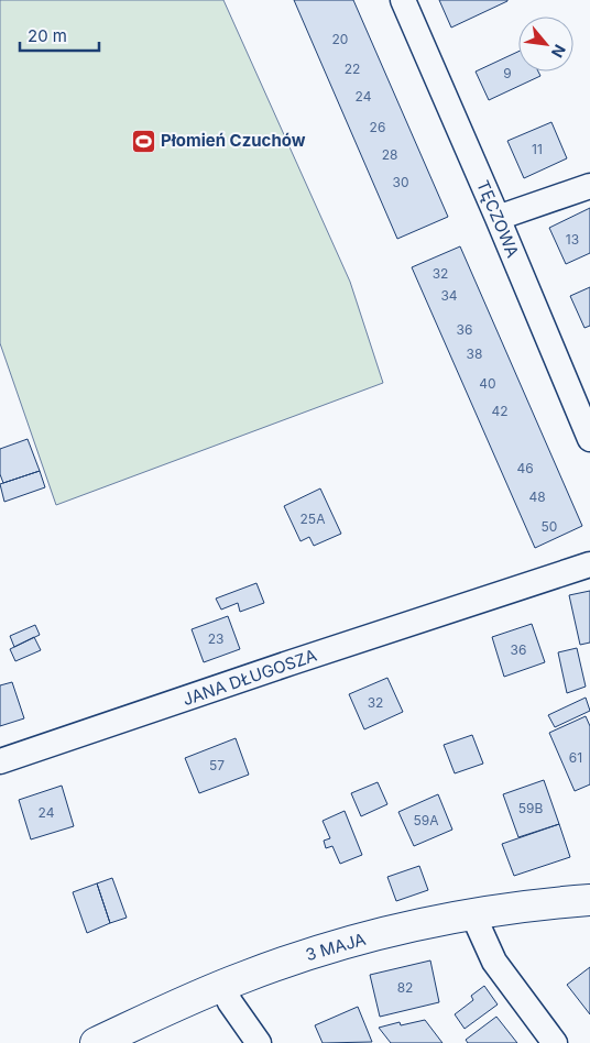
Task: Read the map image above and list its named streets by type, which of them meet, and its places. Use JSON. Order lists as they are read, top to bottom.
{
  "streets": {
    "main road": ["3 MAJA"],
    "street": ["TĘCZOWA", "JANA DŁUGOSZA"]
  },
  "places": {
    "sports": ["Płomień Czuchów"]
  },
  "house_numbers": [
    "20",
    "22",
    "9",
    "24",
    "26",
    "11",
    "28",
    "30",
    "13",
    "32",
    "34",
    "36",
    "38",
    "40",
    "42",
    "46",
    "48",
    "25A",
    "50",
    "23",
    "36",
    "32",
    "61",
    "57",
    "59B",
    "24",
    "59A",
    "82"
  ],
  "scale_bar": "20 m",
  "north": "bottom right"
}
